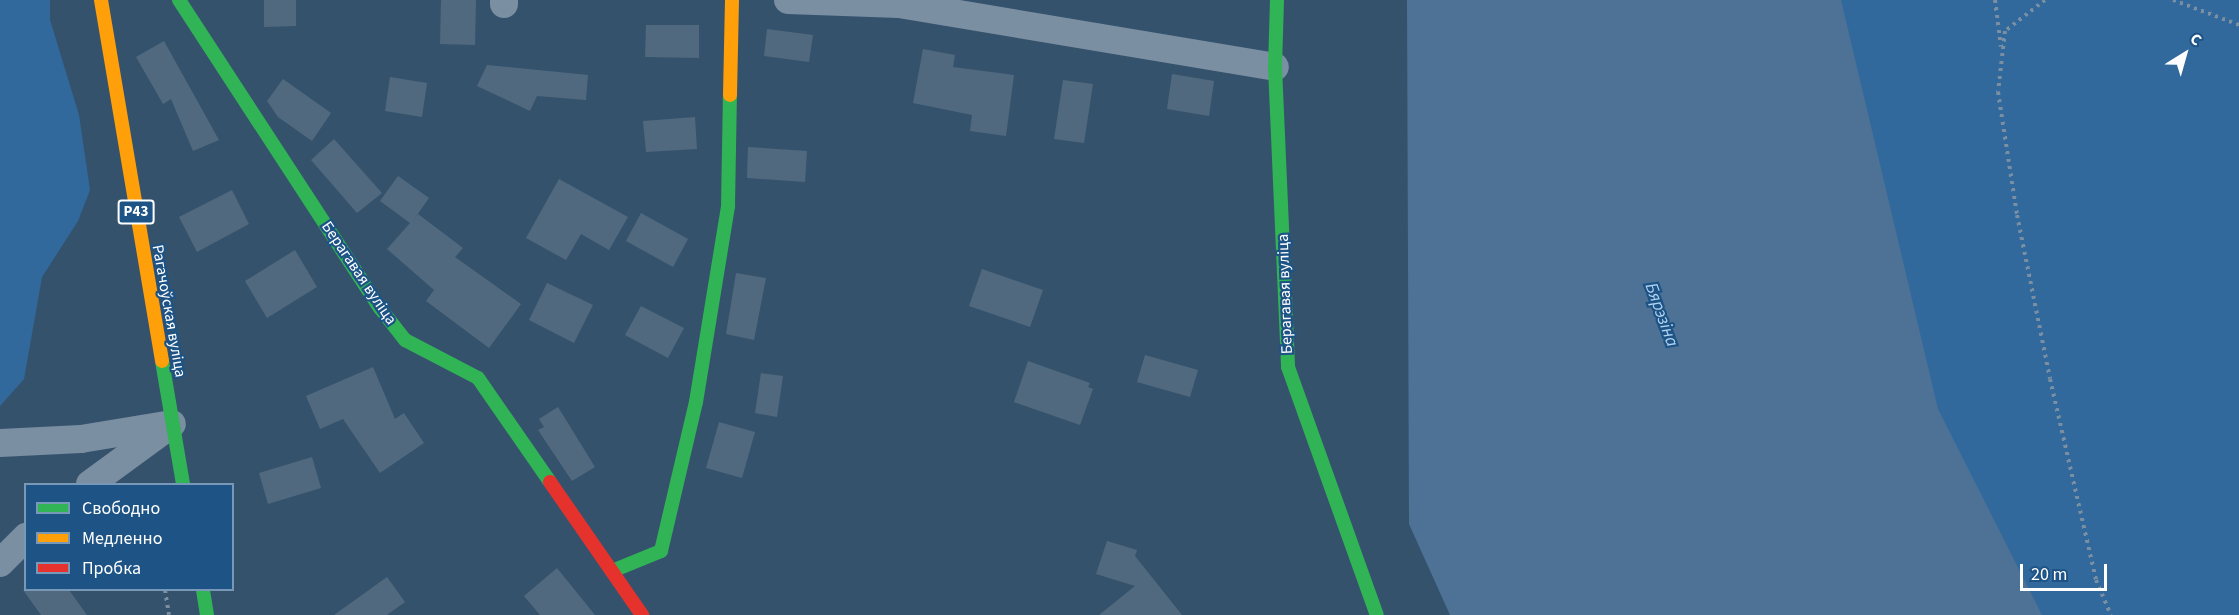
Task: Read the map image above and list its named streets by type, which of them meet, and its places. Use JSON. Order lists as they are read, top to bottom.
{
  "streets": {
    "street": ["Р43", "Берагавая вуліца", "Рагачоўская вуліца"]
  },
  "water": ["Бярэзіна"],
  "legend": ["Свободно", "Медленно", "Пробка"],
  "scale_bar": "20 m",
  "north": "top right"
}
